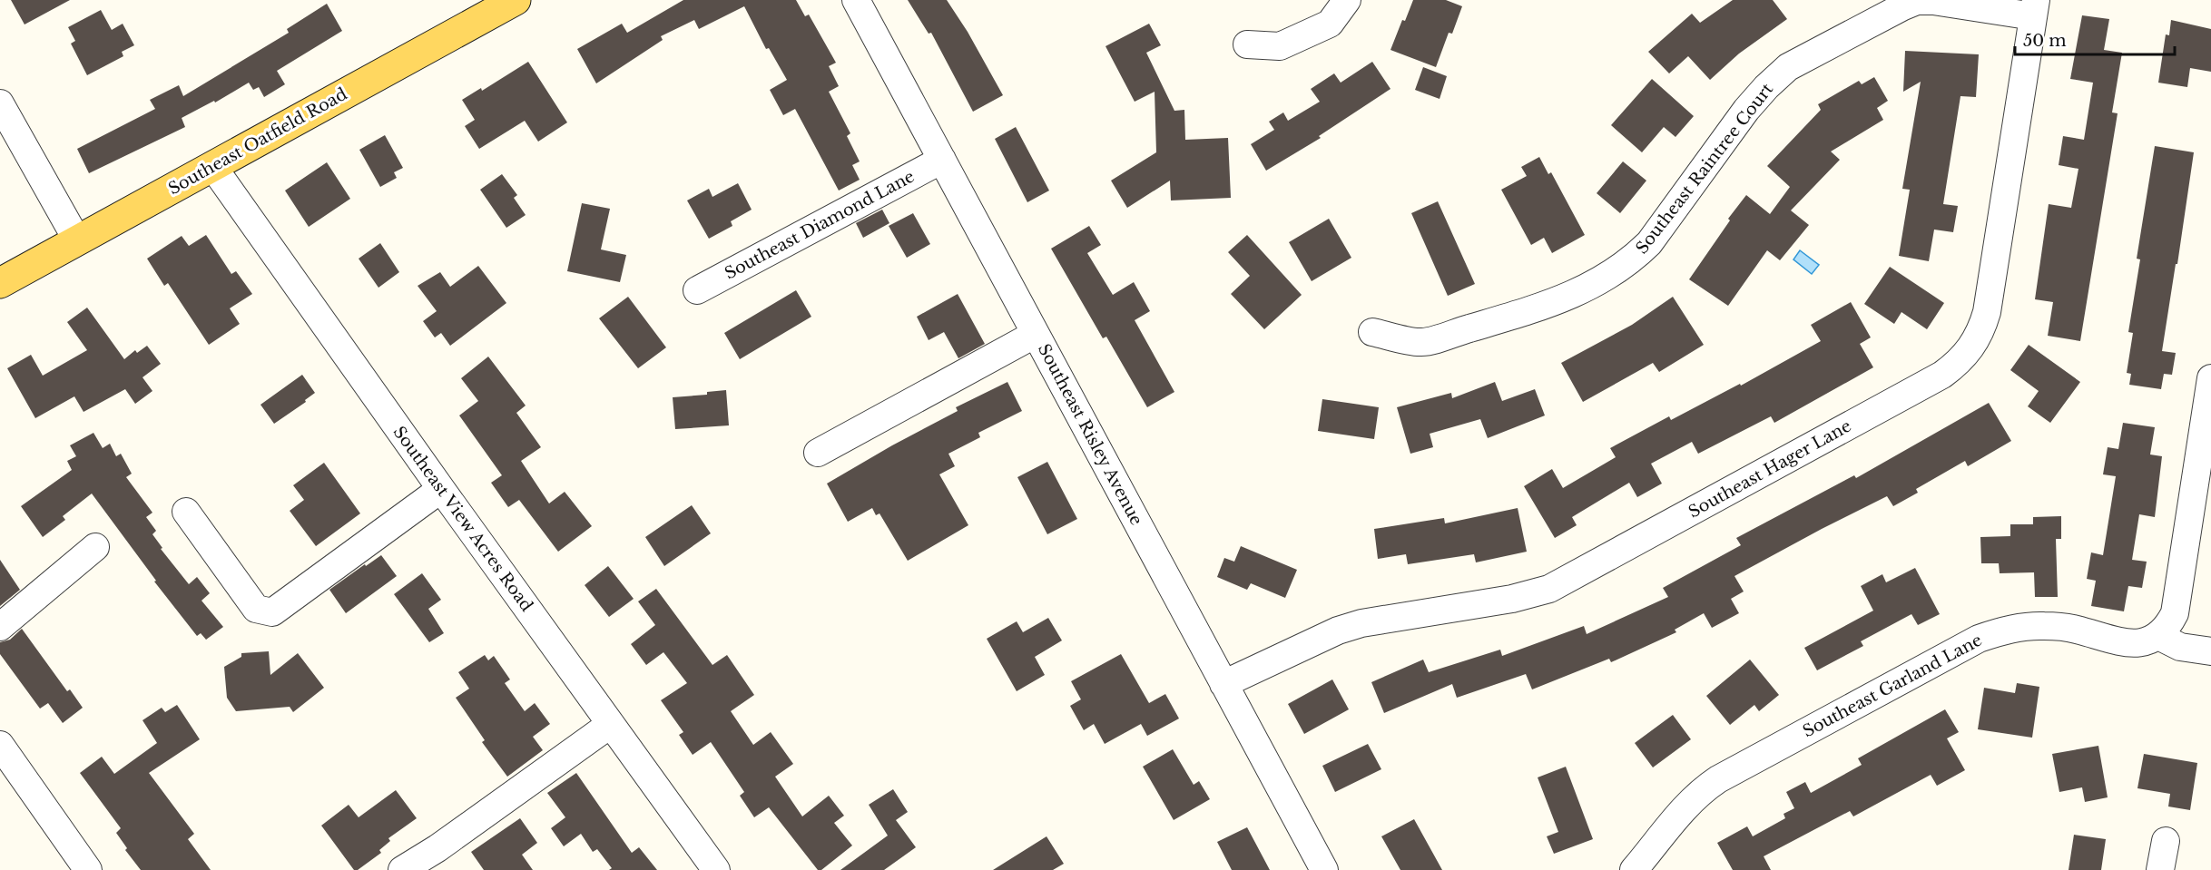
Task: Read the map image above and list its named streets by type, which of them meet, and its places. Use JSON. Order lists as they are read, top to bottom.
{
  "streets": {
    "main road": ["Southeast Oatfield Road"],
    "street": [
      "Southeast Raintree Court",
      "Southeast Diamond Lane",
      "Southeast Risley Avenue",
      "Southeast Hager Lane",
      "Southeast View Acres Road",
      "Southeast Garland Lane"
    ]
  },
  "crossings": [
    ["Southeast Oatfield Road", "Southeast View Acres Road"],
    ["Southeast Raintree Court", "Southeast Hager Lane"],
    ["Southeast Diamond Lane", "Southeast Risley Avenue"],
    ["Southeast Risley Avenue", "Southeast Hager Lane"]
  ],
  "scale_bar": "50 m"
}
